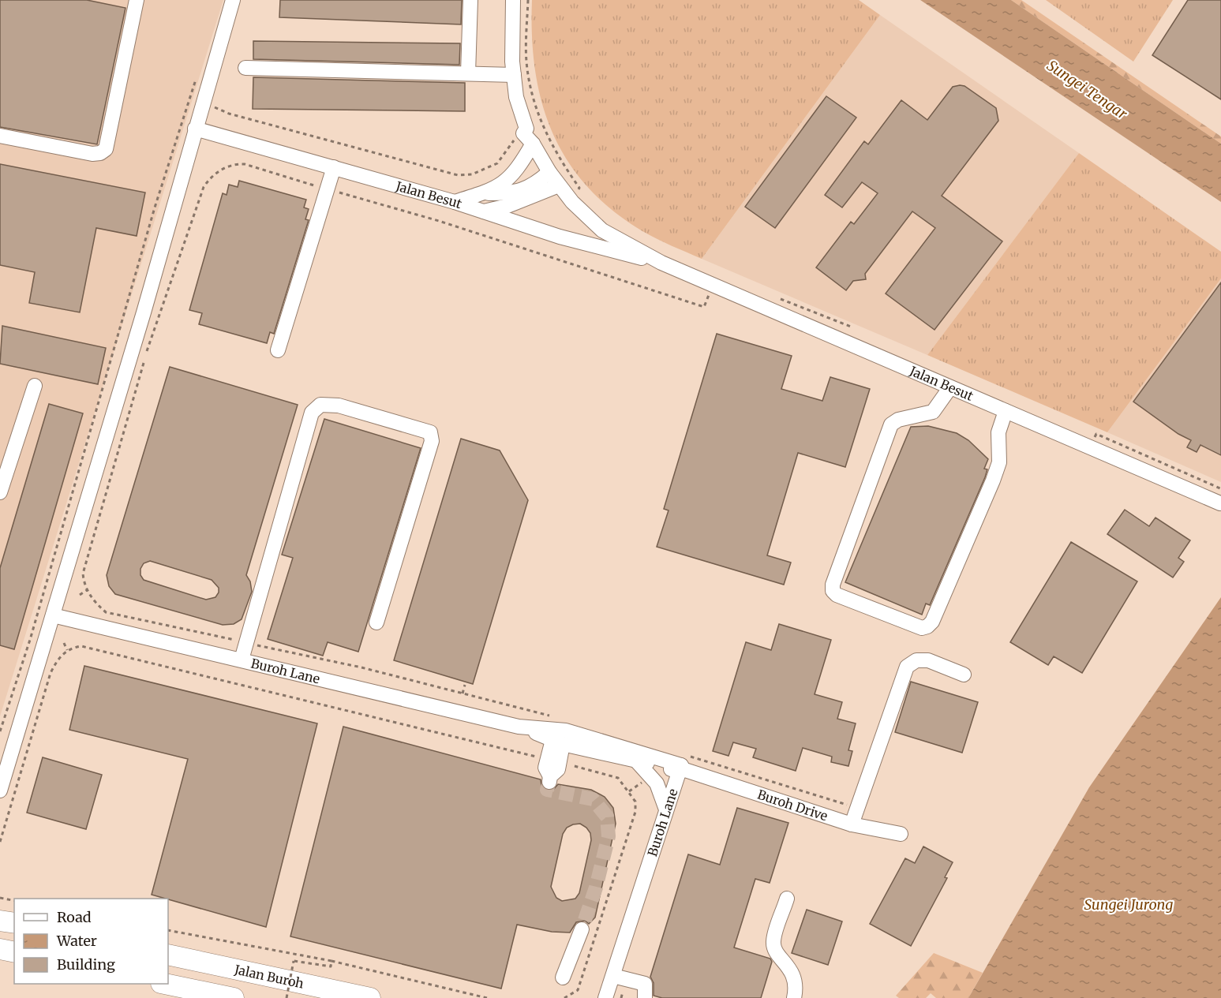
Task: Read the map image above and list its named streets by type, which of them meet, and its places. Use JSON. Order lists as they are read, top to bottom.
{
  "streets": {
    "highway": ["Jalan Buroh"],
    "street": ["Jalan Besut", "Buroh Lane", "Buroh Drive"]
  },
  "crossings": [
    ["Buroh Lane", "Buroh Drive"]
  ],
  "water": ["Sungei Tengar", "Sungei Jurong"],
  "legend": ["Road", "Water", "Building"]
}
